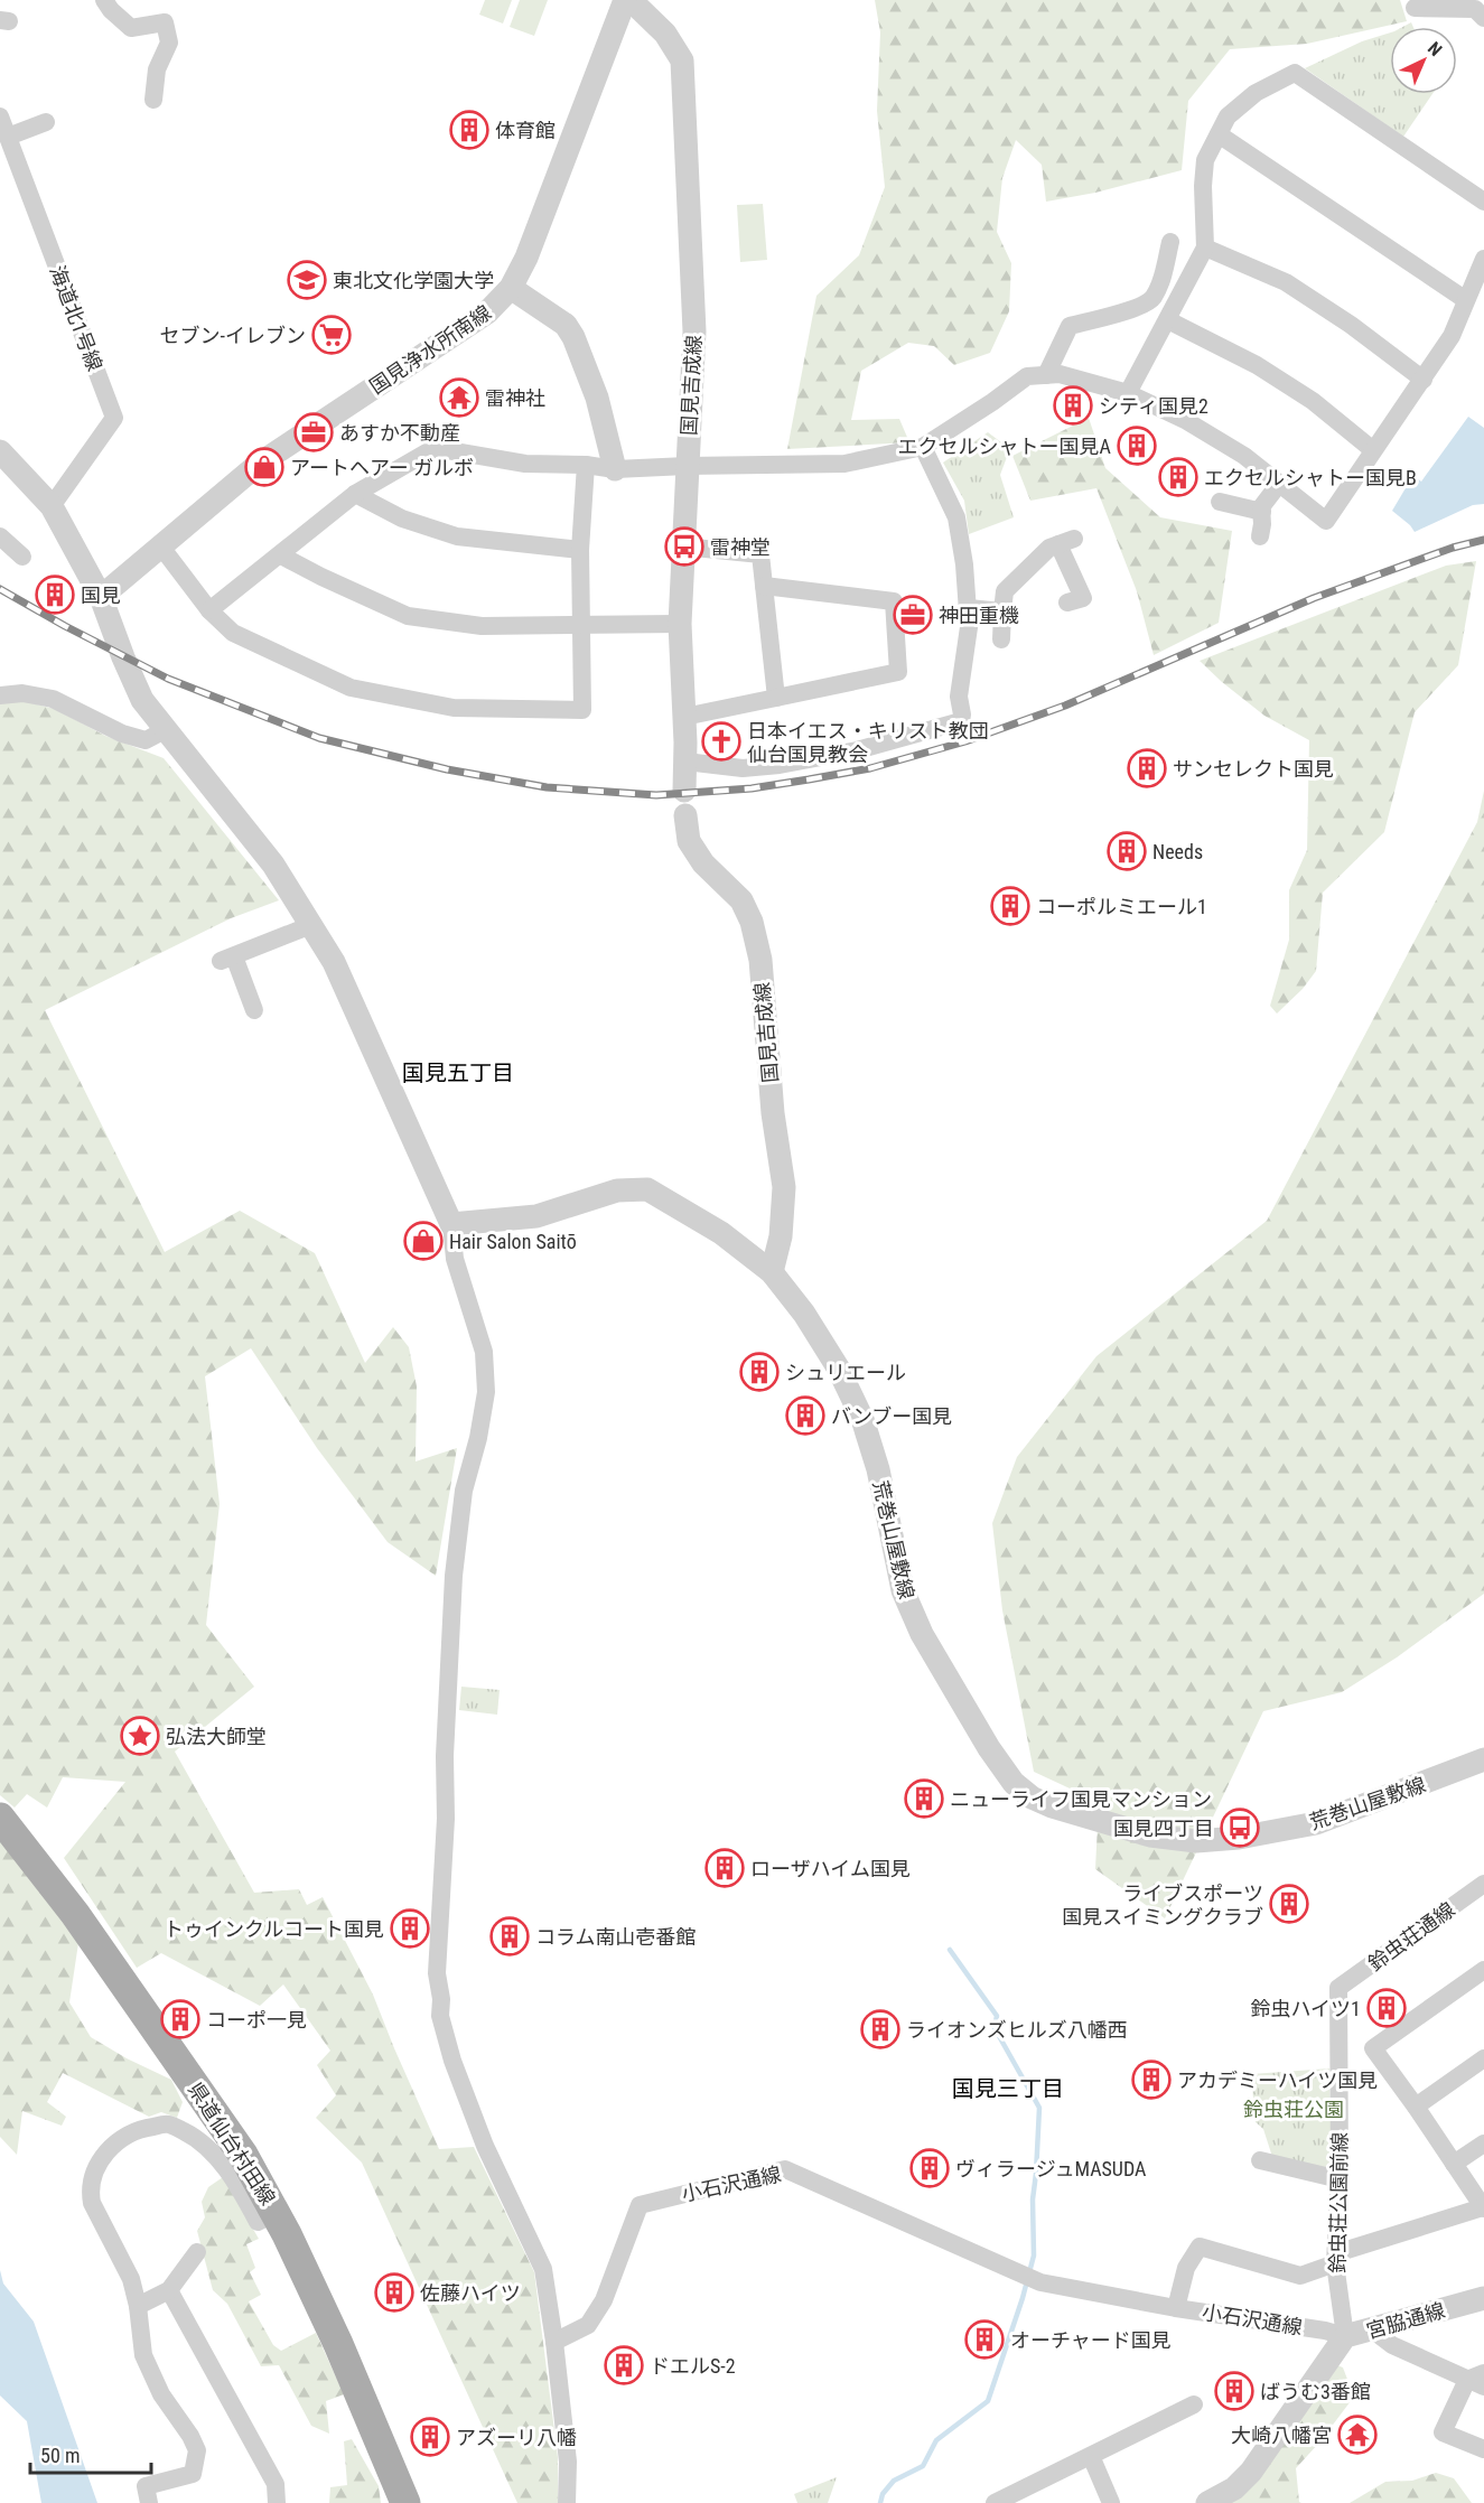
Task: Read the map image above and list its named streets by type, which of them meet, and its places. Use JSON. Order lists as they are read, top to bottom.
{
  "streets": {
    "main road": ["県道仙台村田線"],
    "street": [
      "海道北1号線",
      "国見浄水所南線",
      "国見吉成線",
      "荒巻山屋敷線",
      "鈴虫荘通線",
      "小石沢通線",
      "鈴虫荘公園前線",
      "宮脇通線"
    ]
  },
  "crossings": [
    ["国見吉成線", "荒巻山屋敷線"],
    ["鈴虫荘通線", "鈴虫荘公園前線"],
    ["小石沢通線", "鈴虫荘公園前線"],
    ["小石沢通線", "宮脇通線"],
    ["鈴虫荘公園前線", "宮脇通線"]
  ],
  "districts": ["国見五丁目", "国見三丁目"],
  "parks": ["鈴虫荘公園"],
  "places": {
    "building": [
      "体育館",
      "シティ国見2",
      "エクセルシャトー国見A",
      "エクセルシャトー国見B",
      "国見",
      "サンセレクト国見",
      "Needs",
      "コーポルミエール1",
      "シュリエール",
      "バンブー国見",
      "ニューライフ国見マンション",
      "ローザハイム国見",
      "ライブスポーツ 国見スイミングクラブ",
      "トゥインクルコート国見",
      "コラム南山壱番館",
      "鈴虫ハイツ1",
      "コーポ一見",
      "ライオンズヒルズ八幡西",
      "アカデミーハイツ国見",
      "ヴィラージュMASUDA",
      "佐藤ハイツ",
      "オーチャード国見",
      "ドエルS-2",
      "ばうむ3番館",
      "アズーリ八幡"
    ],
    "school or university": ["東北文化学園大学"],
    "supermarket": ["セブン-イレブン"],
    "temple": ["雷神社", "大崎八幡宮"],
    "office": ["あすか不動産", "神田重機"],
    "shop": ["アートヘアー ガルボ", "Hair Salon Saitō"],
    "bus stop": ["雷神堂", "国見四丁目"],
    "church": ["日本イエス・キリスト教団 仙台国見教会"],
    "place": ["弘法大師堂"]
  },
  "scale_bar": "50 m",
  "north": "top right"
}
